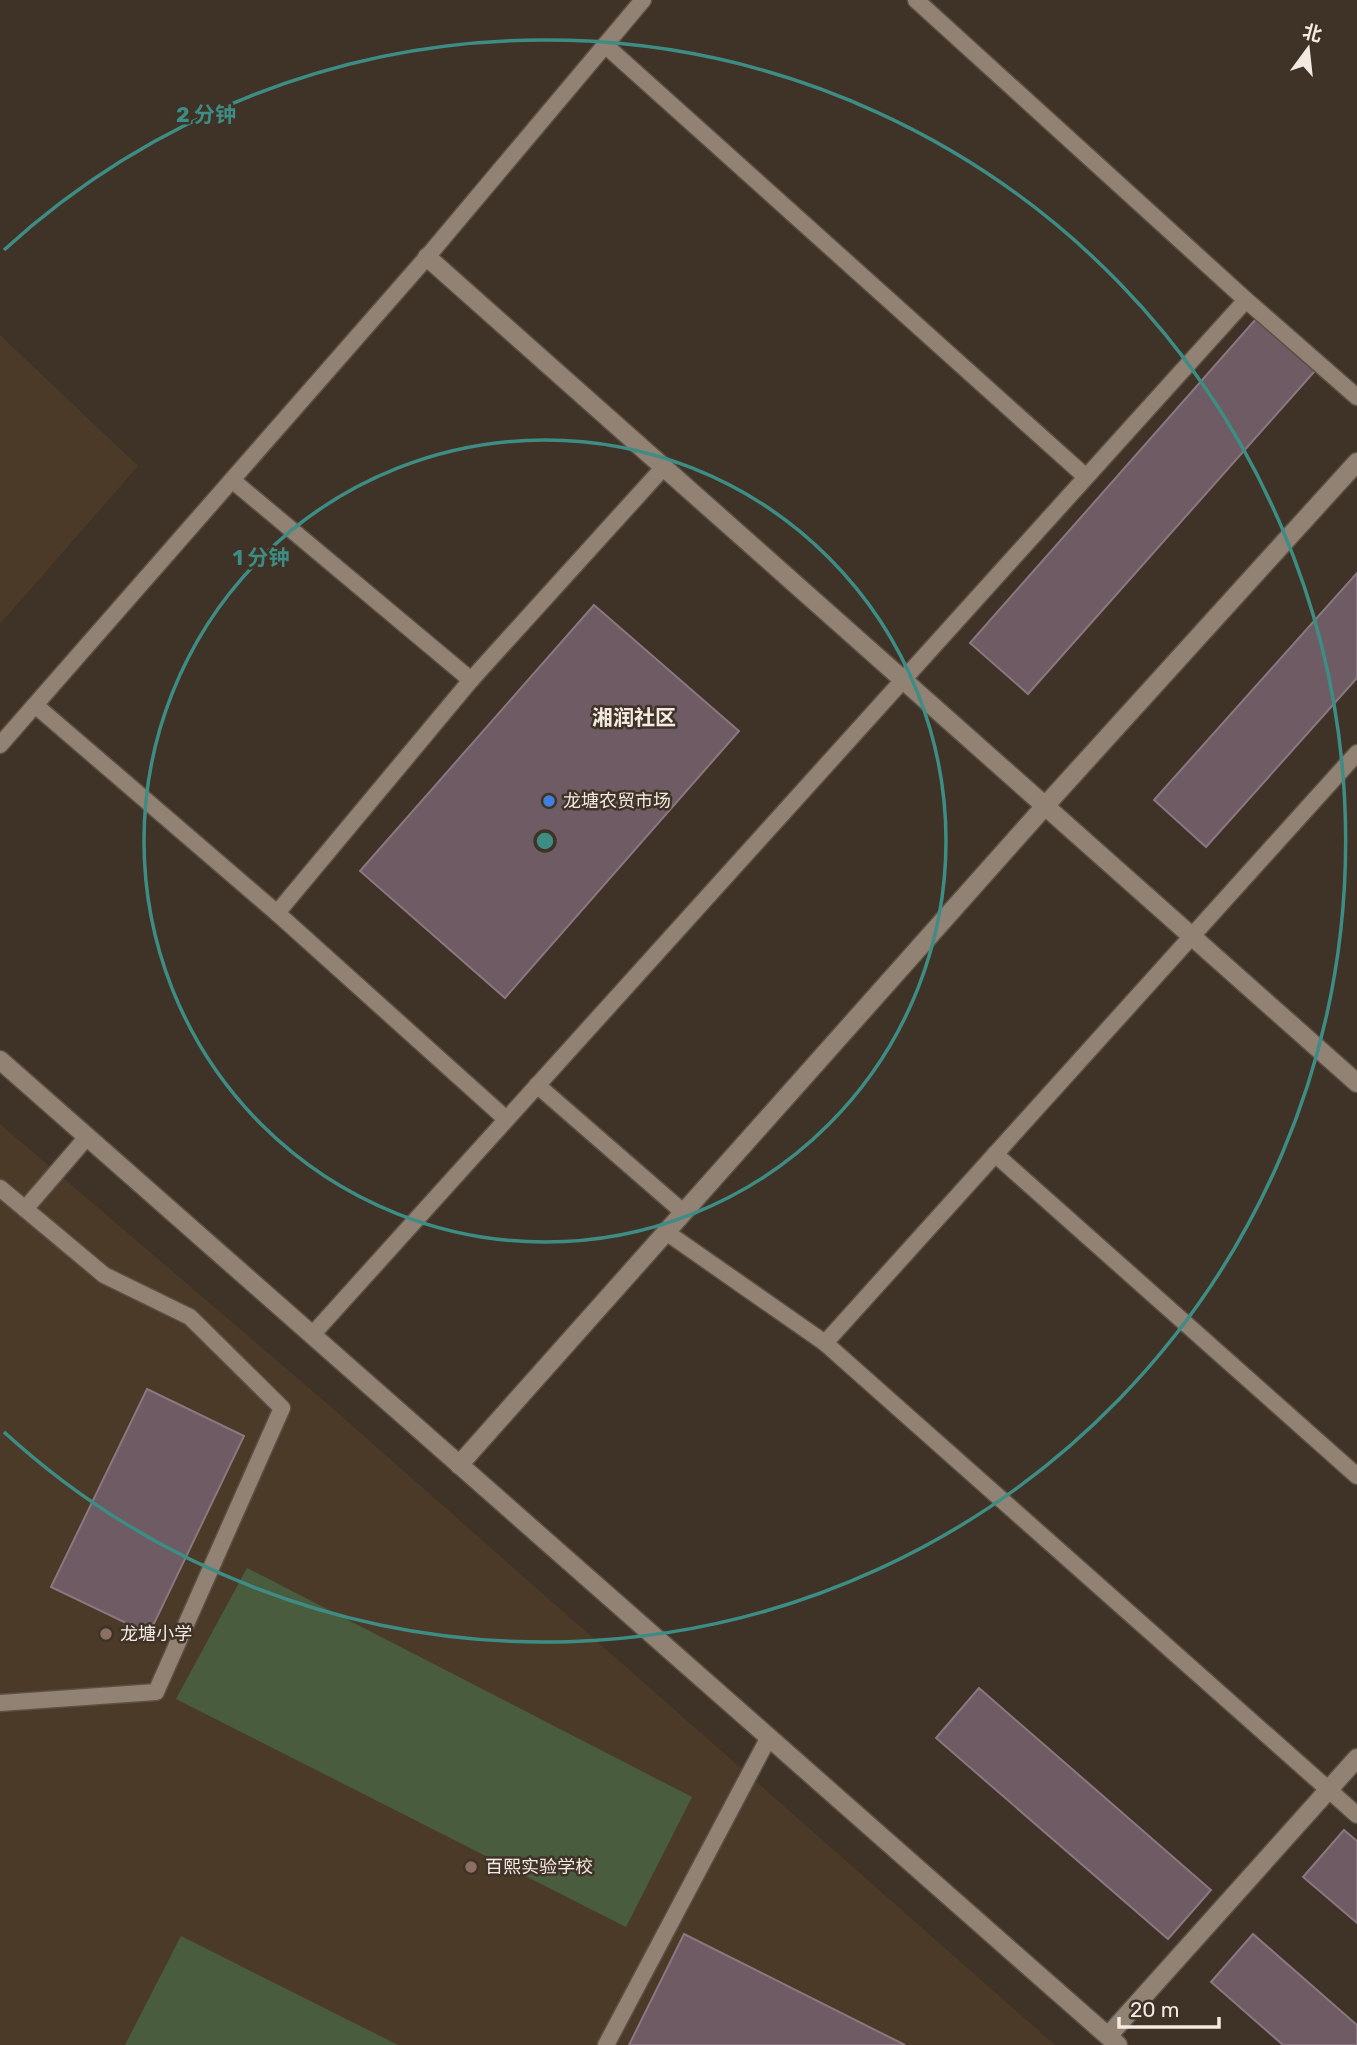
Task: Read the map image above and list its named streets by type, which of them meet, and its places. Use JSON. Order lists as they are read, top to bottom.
{
  "districts": ["湘润社区"],
  "places": ["龙塘农贸市场", "龙塘小学", "百熙实验学校"],
  "scale_bar": "20 m",
  "north": "top",
  "rings": ["2 分钟", "1 分钟"]
}
